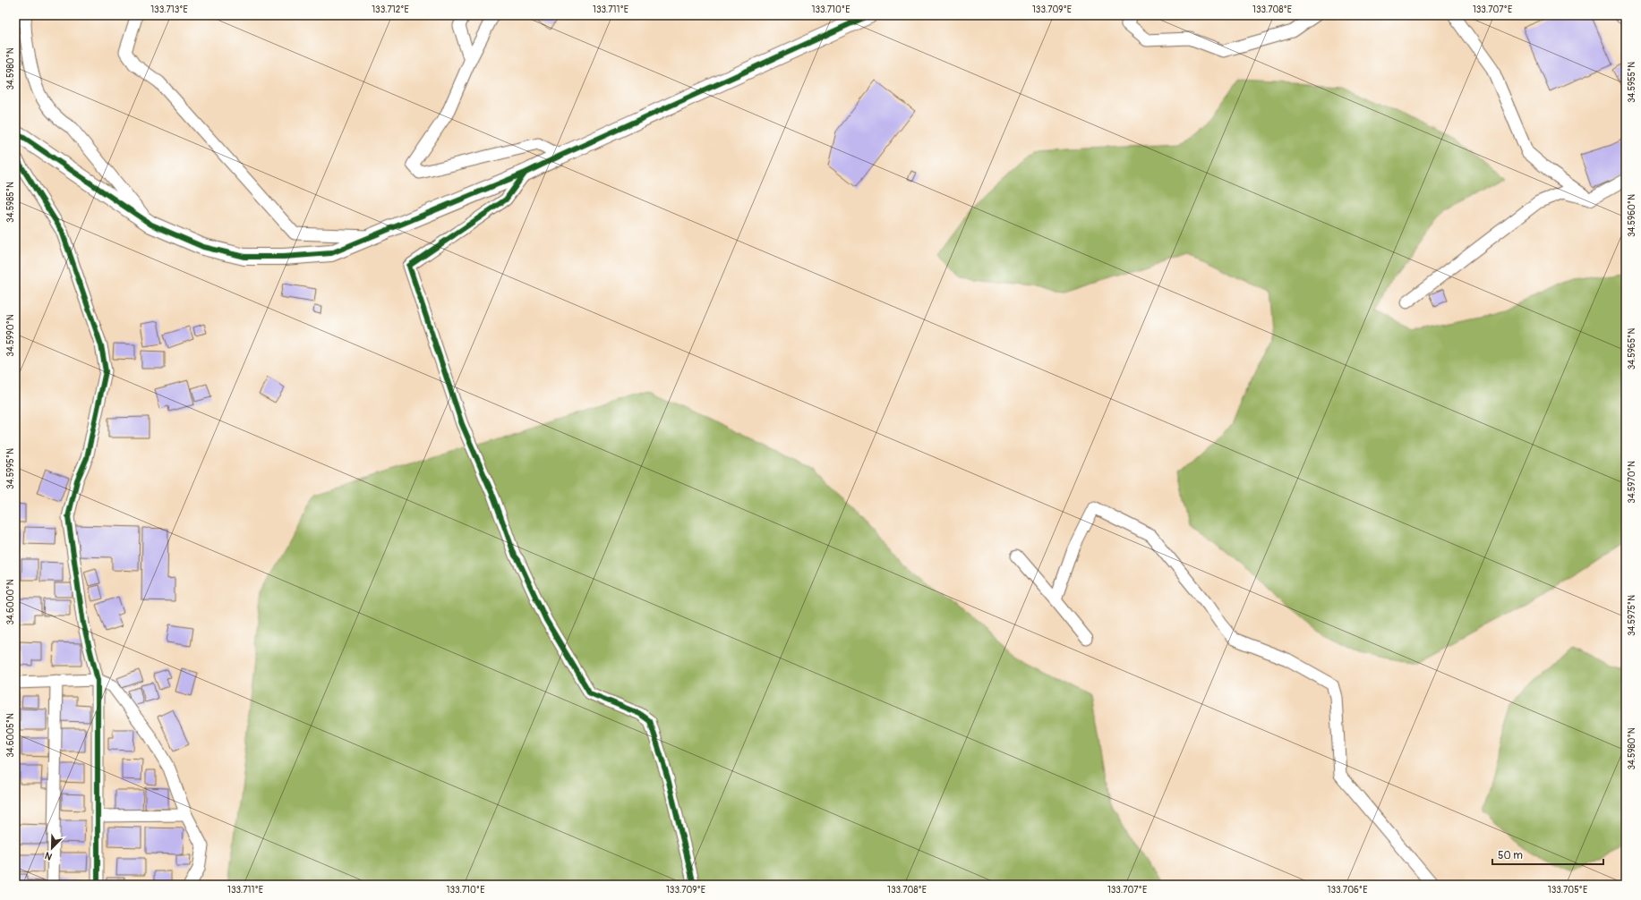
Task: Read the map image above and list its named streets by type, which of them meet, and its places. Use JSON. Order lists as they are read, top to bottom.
{
  "scale_bar": "50 m",
  "north": "bottom left",
  "coordinates": [
    "133.713°E",
    "133.712°E",
    "133.711°E",
    "133.710°E",
    "133.709°E",
    "133.708°E",
    "133.707°E",
    "34.5980°N",
    "34.5955°N",
    "34.5985°N",
    "34.5960°N",
    "34.5990°N",
    "34.5965°N",
    "34.5995°N",
    "34.5970°N",
    "34.6000°N",
    "34.5975°N",
    "34.6005°N",
    "133.706°E",
    "133.705°E"
  ]
}
